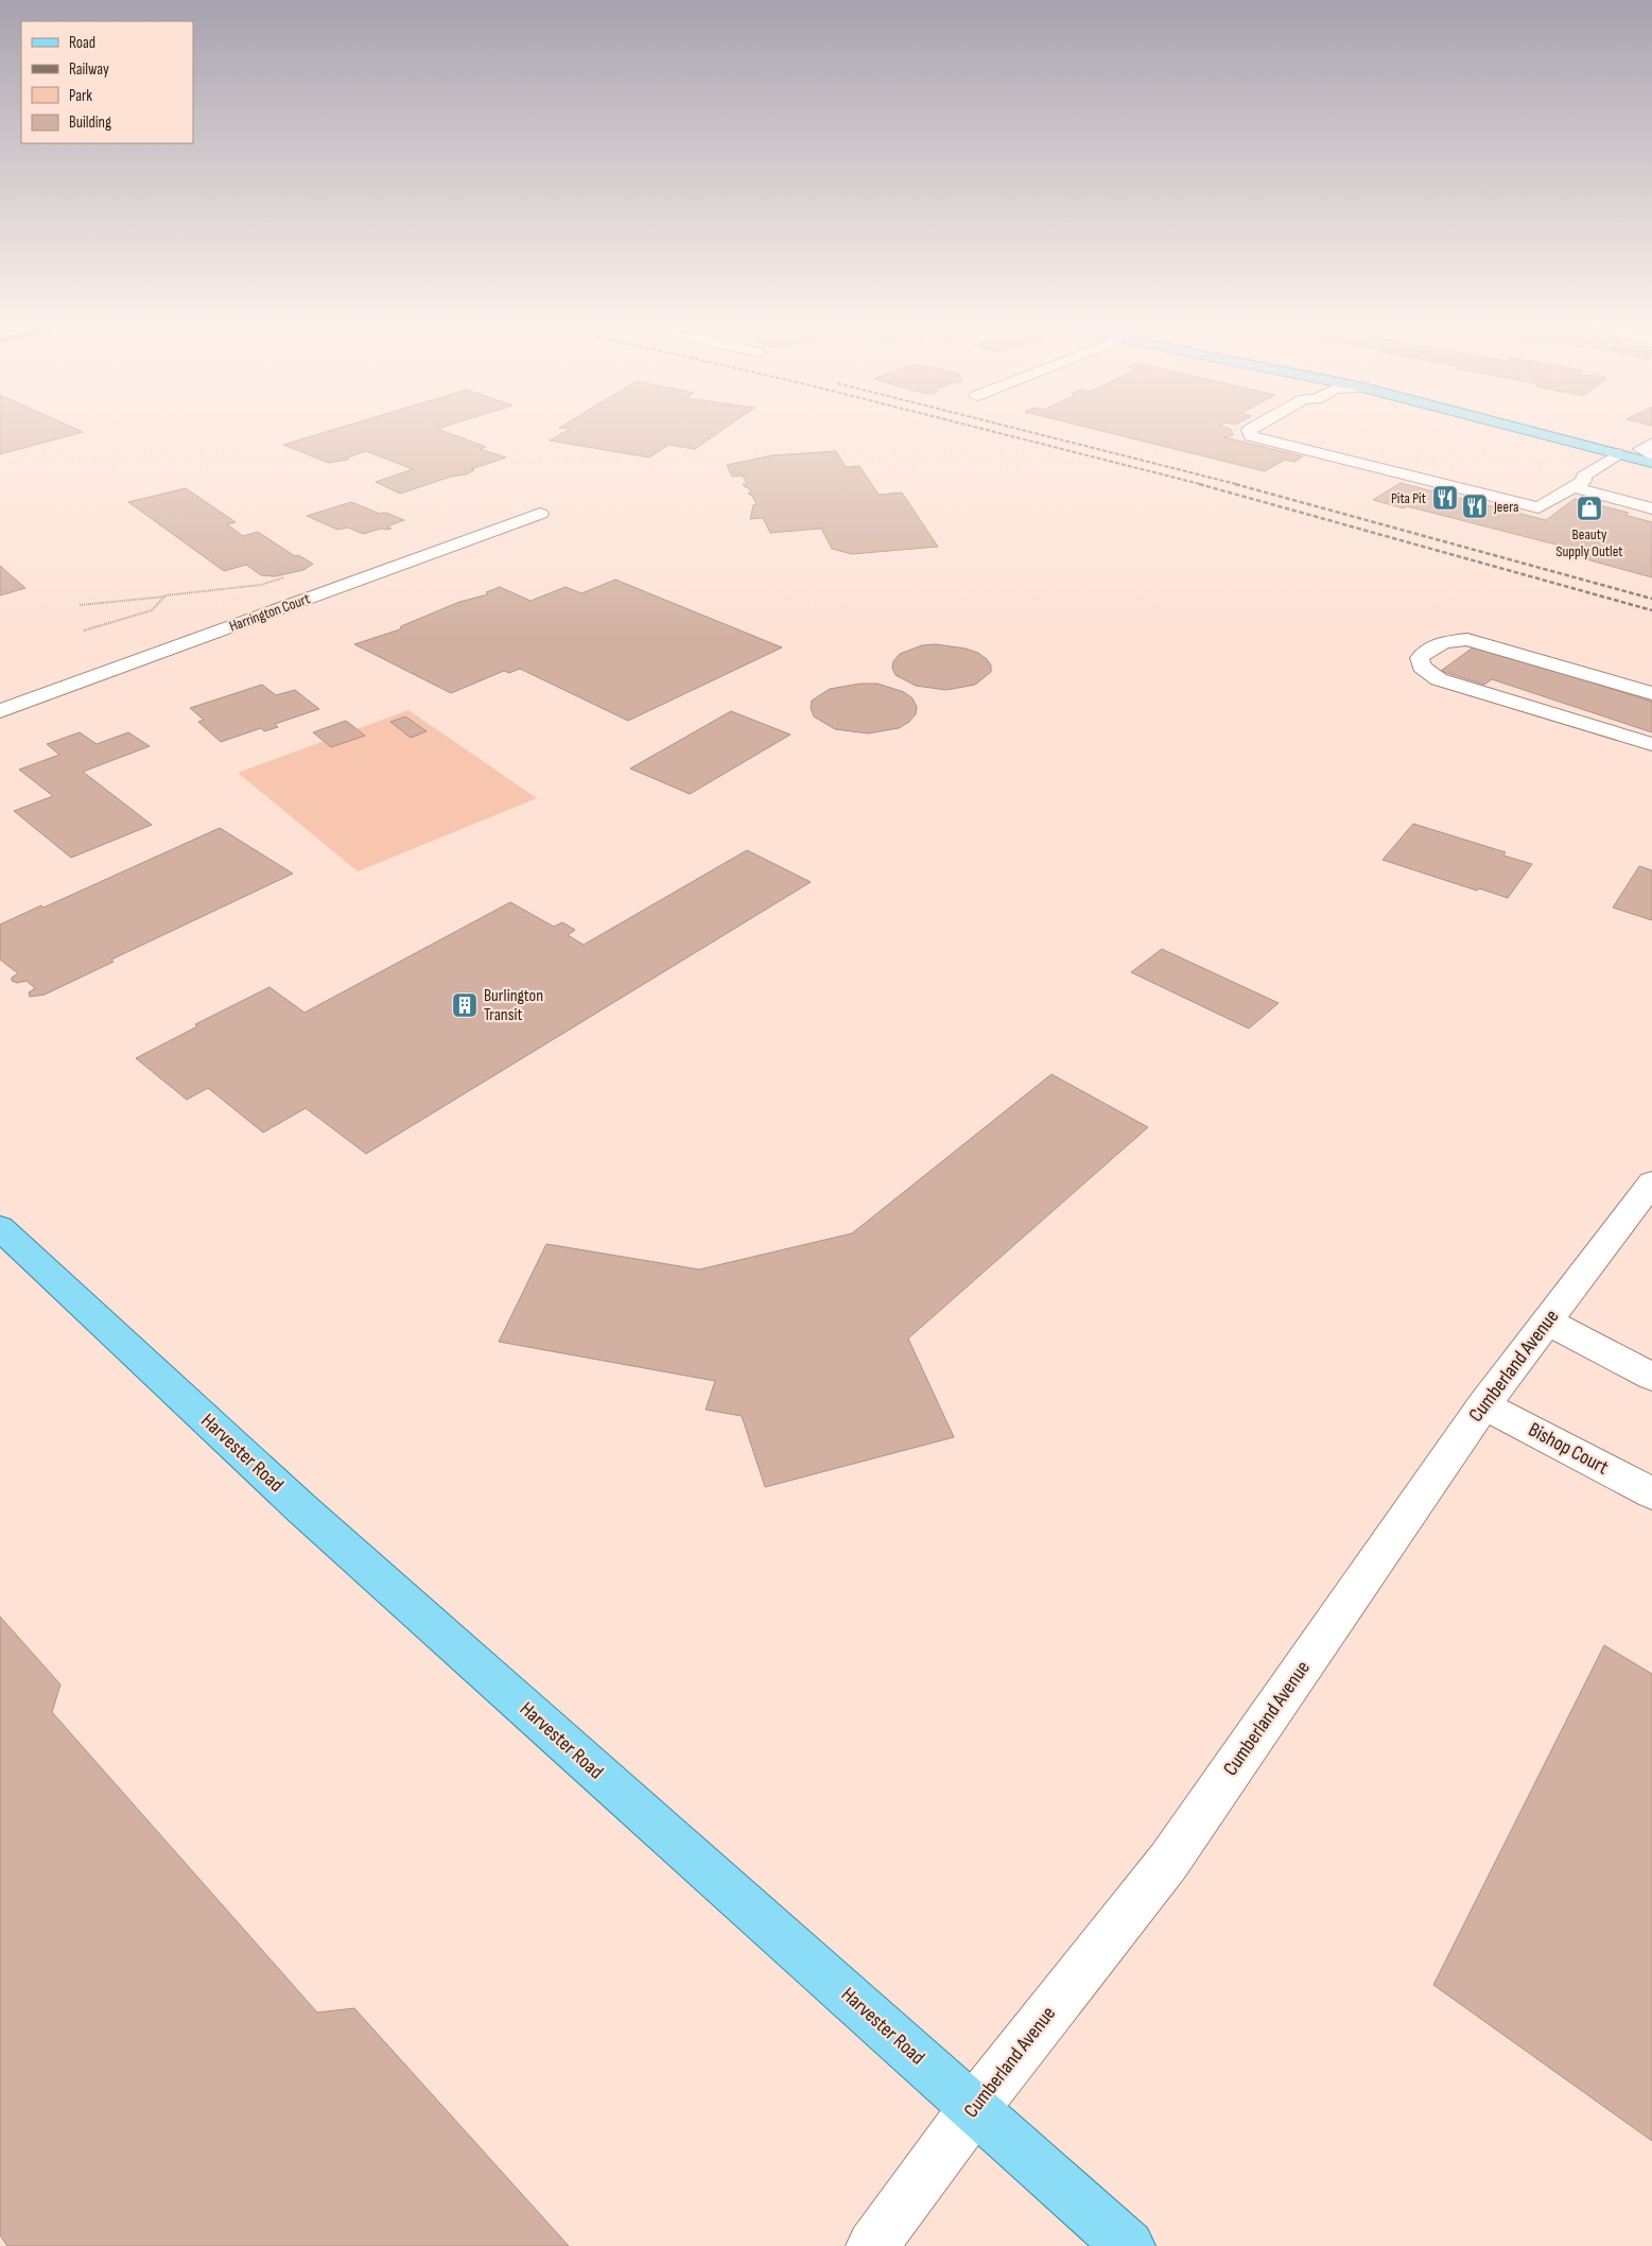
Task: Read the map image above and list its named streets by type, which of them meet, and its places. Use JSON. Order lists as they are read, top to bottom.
{
  "streets": {
    "main road": ["Harvester Road"],
    "street": ["Harrington Court", "Cumberland Avenue", "Bishop Court"]
  },
  "crossings": [
    ["Cumberland Avenue", "Bishop Court"],
    ["Cumberland Avenue", "Harvester Road"]
  ],
  "places": {
    "restaurant": ["Pita Pit", "Jeera"],
    "shop": ["Beauty Supply Outlet"],
    "building": ["Burlington Transit"]
  },
  "legend": [
    "Road",
    "Railway",
    "Park",
    "Building"
  ]
}
